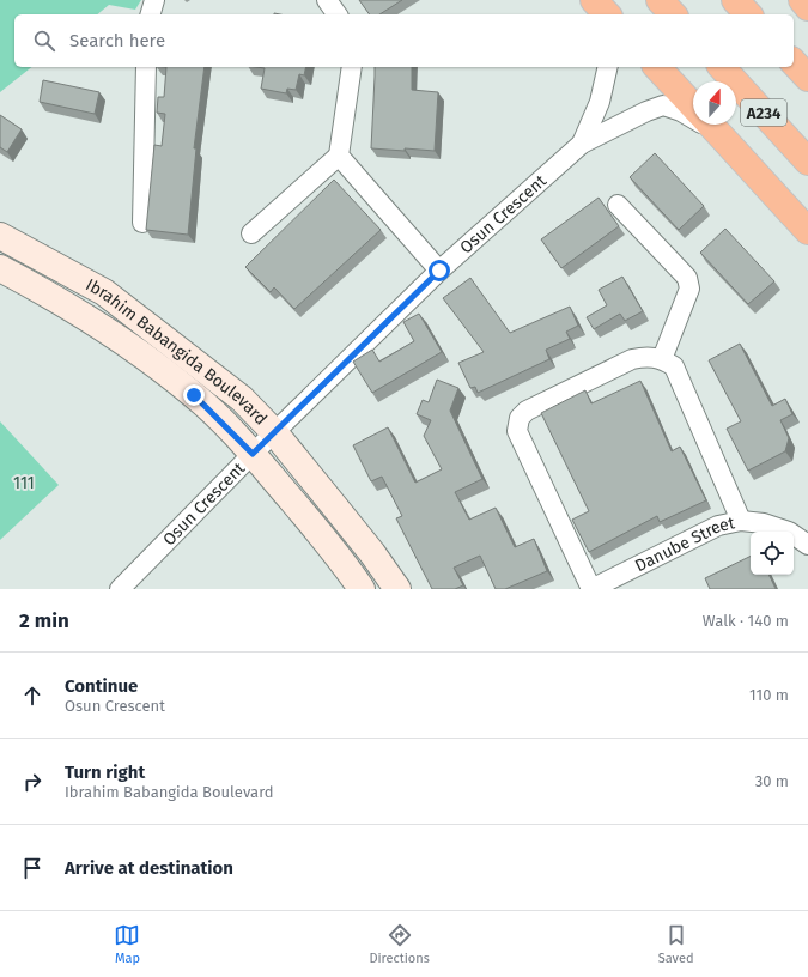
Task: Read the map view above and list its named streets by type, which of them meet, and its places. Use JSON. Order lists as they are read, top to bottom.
{
  "streets": {
    "highway": ["A234"],
    "street": ["Osun Crescent", "Ibrahim Babangida Boulevard", "Danube Street"]
  },
  "crossings": [
    ["Osun Crescent", "Ibrahim Babangida Boulevard"]
  ],
  "parks": ["111"],
  "north": "top",
  "page": {
    "search": "Search here",
    "heading": ["2 min", "Walk · 140 m"],
    "list": [
      ["Continue", "Osun Crescent", "110 m"],
      ["Turn right", "Ibrahim Babangida Boulevard", "30 m"],
      "Arrive at destination"
    ],
    "nav": ["Map", "Directions", "Saved"]
  }
}
